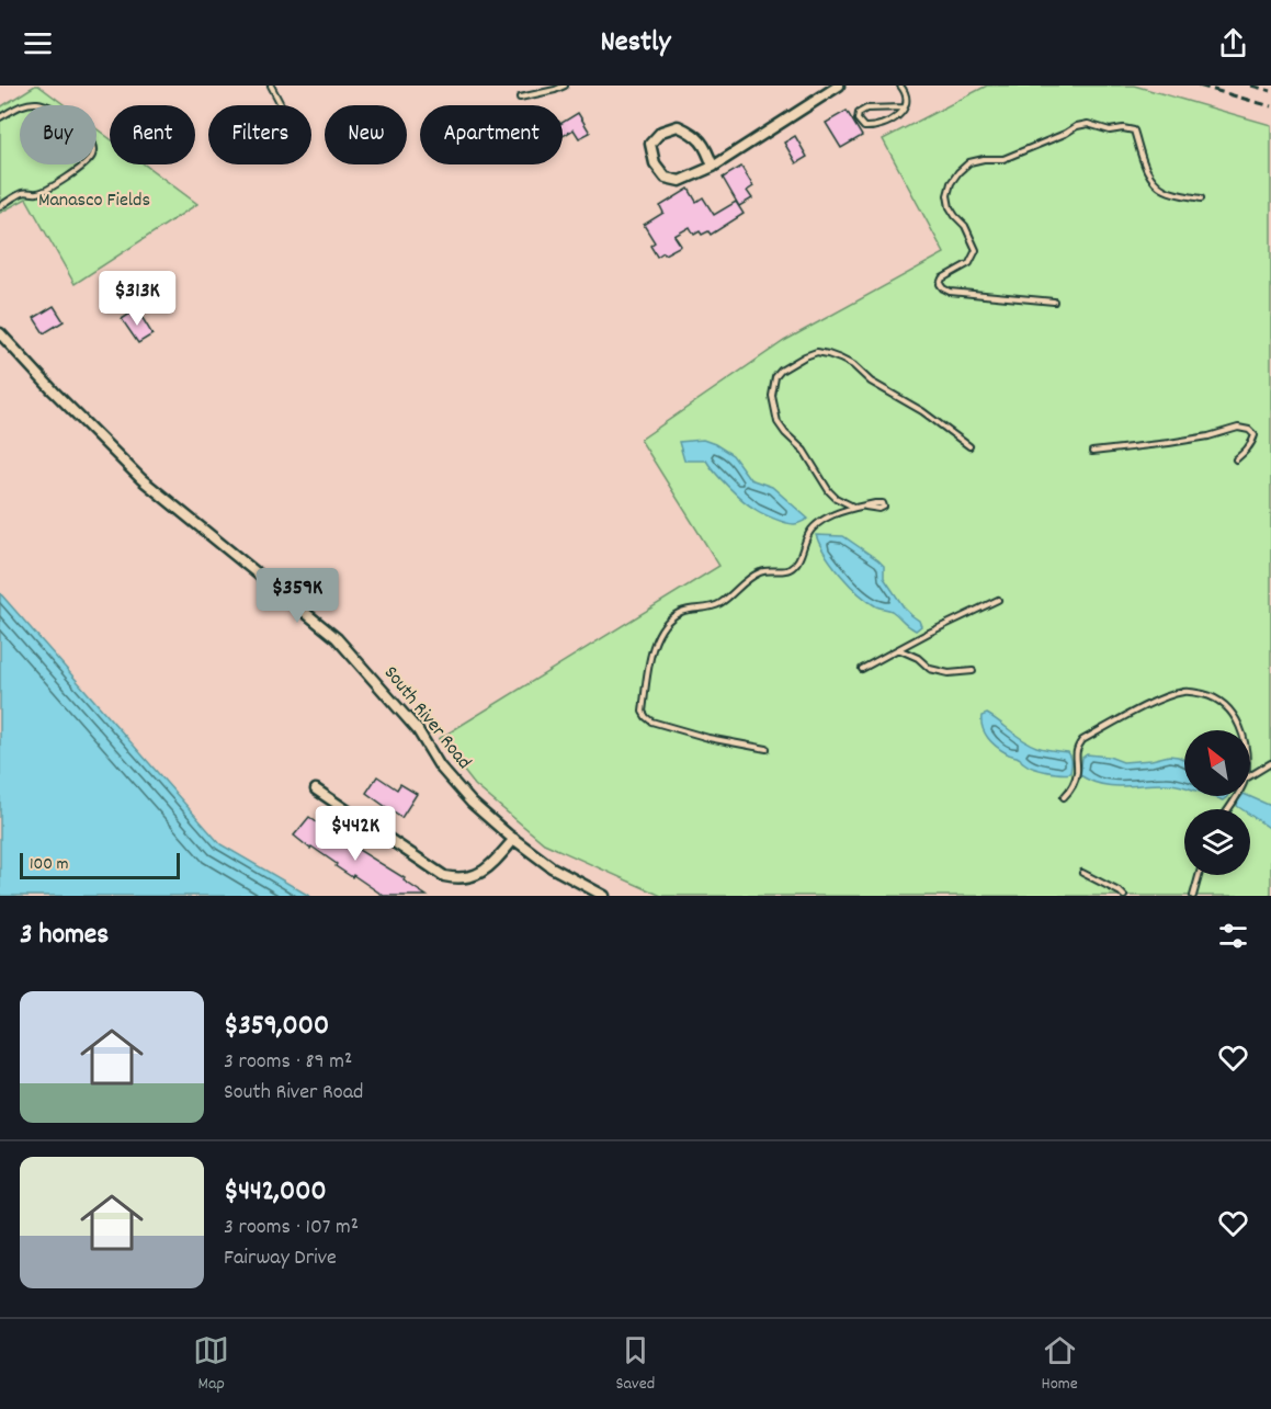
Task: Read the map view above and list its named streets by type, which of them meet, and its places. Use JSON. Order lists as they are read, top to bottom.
{
  "streets": {
    "street": ["South River Road"]
  },
  "parks": ["Manasco Fields"],
  "scale_bar": "100 m",
  "north": "top left",
  "page": {
    "header": "Nestly",
    "chip": [
      "Buy",
      "Rent",
      "Filters",
      "New",
      "Apartment"
    ],
    "price": ["$313K", "$359K", "$442K"],
    "scale": "100 m",
    "heading": "3 homes",
    "list": [
      {
        "name": "$359,000",
        "note": "3 rooms · 89 m² · South River Road"
      },
      {
        "name": "$442,000",
        "note": "3 rooms · 107 m² · Fairway Drive"
      }
    ],
    "tabs": ["Map", "Saved", "Home"]
  }
}
